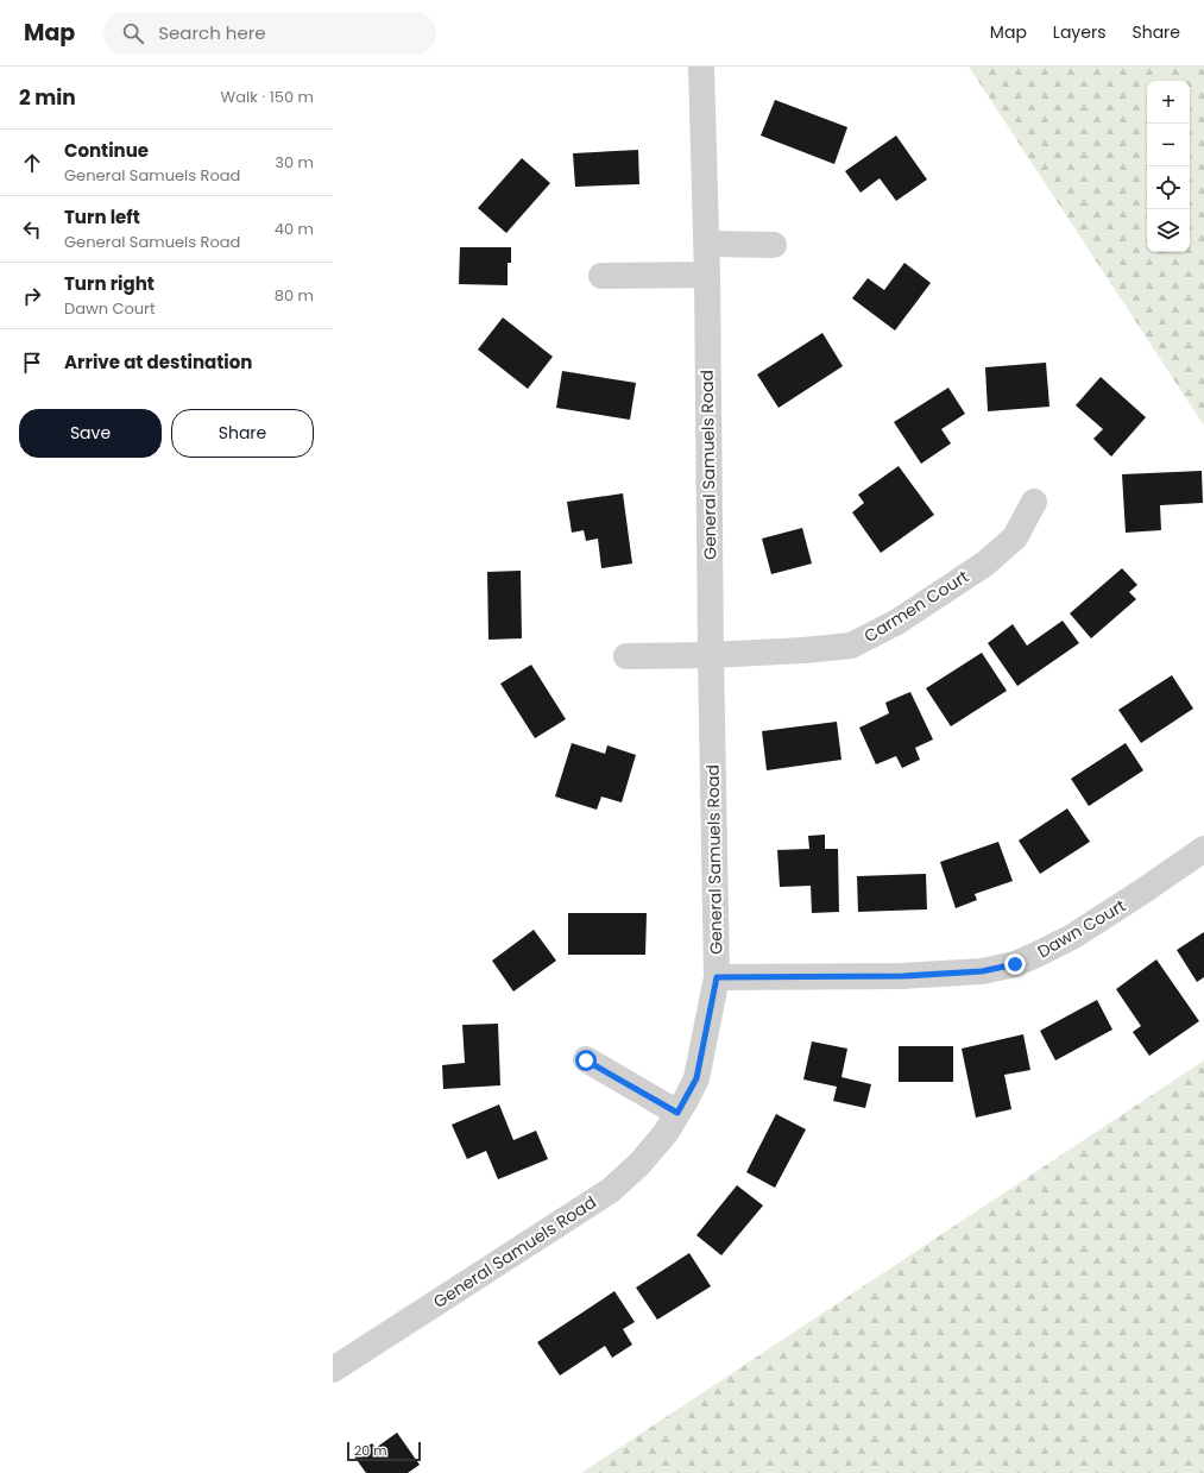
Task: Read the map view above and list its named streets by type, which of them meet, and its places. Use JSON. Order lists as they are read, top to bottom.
{
  "streets": {
    "street": ["General Samuels Road", "Carmen Court", "Dawn Court"]
  },
  "crossings": [
    ["General Samuels Road", "Carmen Court"],
    ["General Samuels Road", "Dawn Court"]
  ],
  "scale_bar": "20 m",
  "page": {
    "header": "Map",
    "search": "Search here",
    "nav": ["Map", "Layers", "Share"],
    "heading": ["2 min", "Walk · 150 m"],
    "map_buttons": ["+", "−"],
    "list": [
      ["Continue", "General Samuels Road", "30 m"],
      ["Turn left", "General Samuels Road", "40 m"],
      ["Turn right", "Dawn Court", "80 m"],
      "Arrive at destination"
    ],
    "buttons": ["Save", "Share"],
    "scale": "20 m"
  }
}
